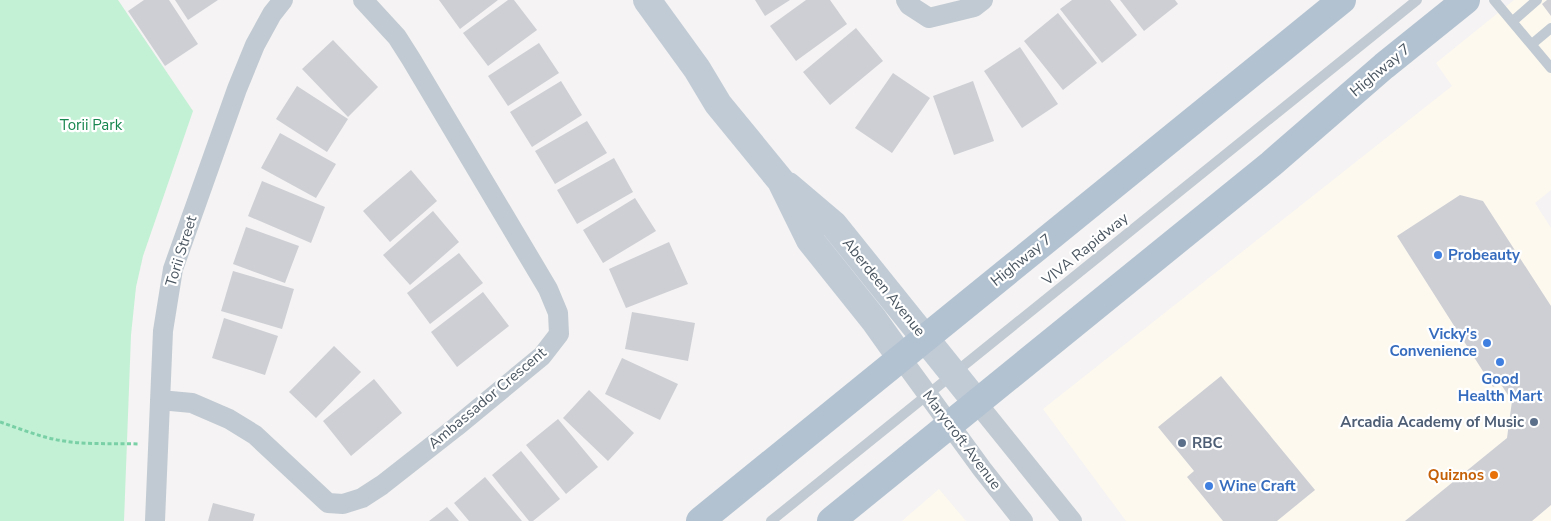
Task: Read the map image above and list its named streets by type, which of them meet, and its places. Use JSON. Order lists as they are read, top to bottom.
{
  "streets": {
    "main road": ["Highway 7"],
    "street": [
      "Torii Street",
      "Aberdeen Avenue",
      "Ambassador Crescent",
      "Marycroft Avenue"
    ],
    "lane": ["VIVA Rapidway"]
  },
  "crossings": [
    ["Highway 7", "Aberdeen Avenue"],
    ["Highway 7", "Marycroft Avenue"],
    ["VIVA Rapidway", "Aberdeen Avenue"],
    ["VIVA Rapidway", "Marycroft Avenue"],
    ["Torii Street", "Ambassador Crescent"],
    ["Aberdeen Avenue", "Marycroft Avenue"]
  ],
  "parks": ["Torii Park"],
  "places": [
    "Probeauty",
    "Vicky's Convenience",
    "Good Health Mart",
    "Arcadia Academy of Music",
    "RBC",
    "Quiznos",
    "Wine Craft"
  ]
}
